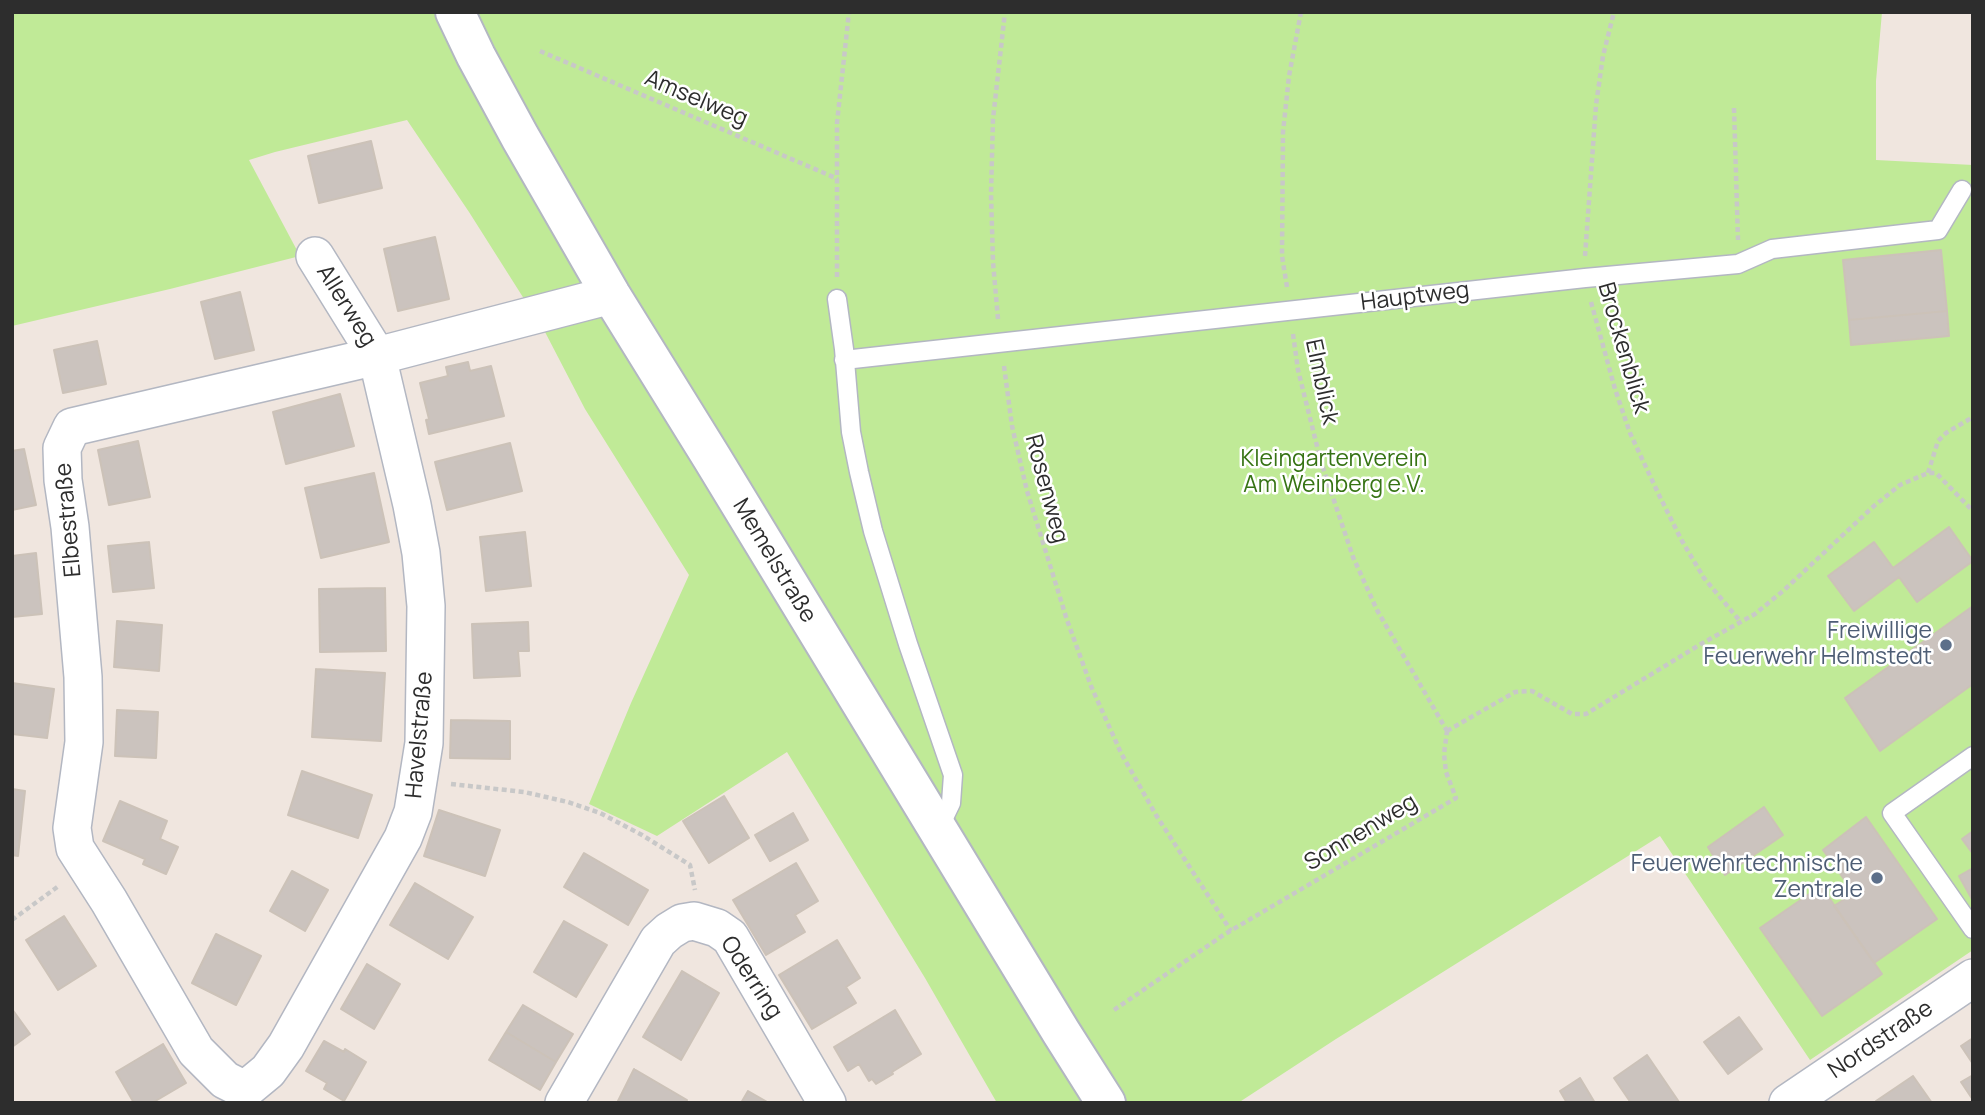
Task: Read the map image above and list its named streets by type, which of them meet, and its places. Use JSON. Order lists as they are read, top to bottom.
{
  "streets": {
    "main road": ["Memelstraße"],
    "street": [
      "Allerweg",
      "Elbestraße",
      "Havelstraße",
      "Oderring",
      "Nordstraße"
    ],
    "lane": ["Hauptweg"],
    "path": [
      "Amselweg",
      "Brockenblick",
      "Elmblick",
      "Rosenweg",
      "Sonnenweg"
    ]
  },
  "crossings": [
    ["Hauptweg", "Brockenblick"],
    ["Hauptweg", "Elmblick"],
    ["Hauptweg", "Rosenweg"],
    ["Allerweg", "Elbestraße"],
    ["Allerweg", "Havelstraße"],
    ["Elmblick", "Sonnenweg"],
    ["Rosenweg", "Sonnenweg"],
    ["Elbestraße", "Memelstraße"],
    ["Elbestraße", "Havelstraße"]
  ],
  "parks": ["Kleingartenverein Am Weinberg e.V."],
  "places": ["Freiwillige Feuerwehr Helmstedt", "Feuerwehrtechnische Zentrale"]
}
